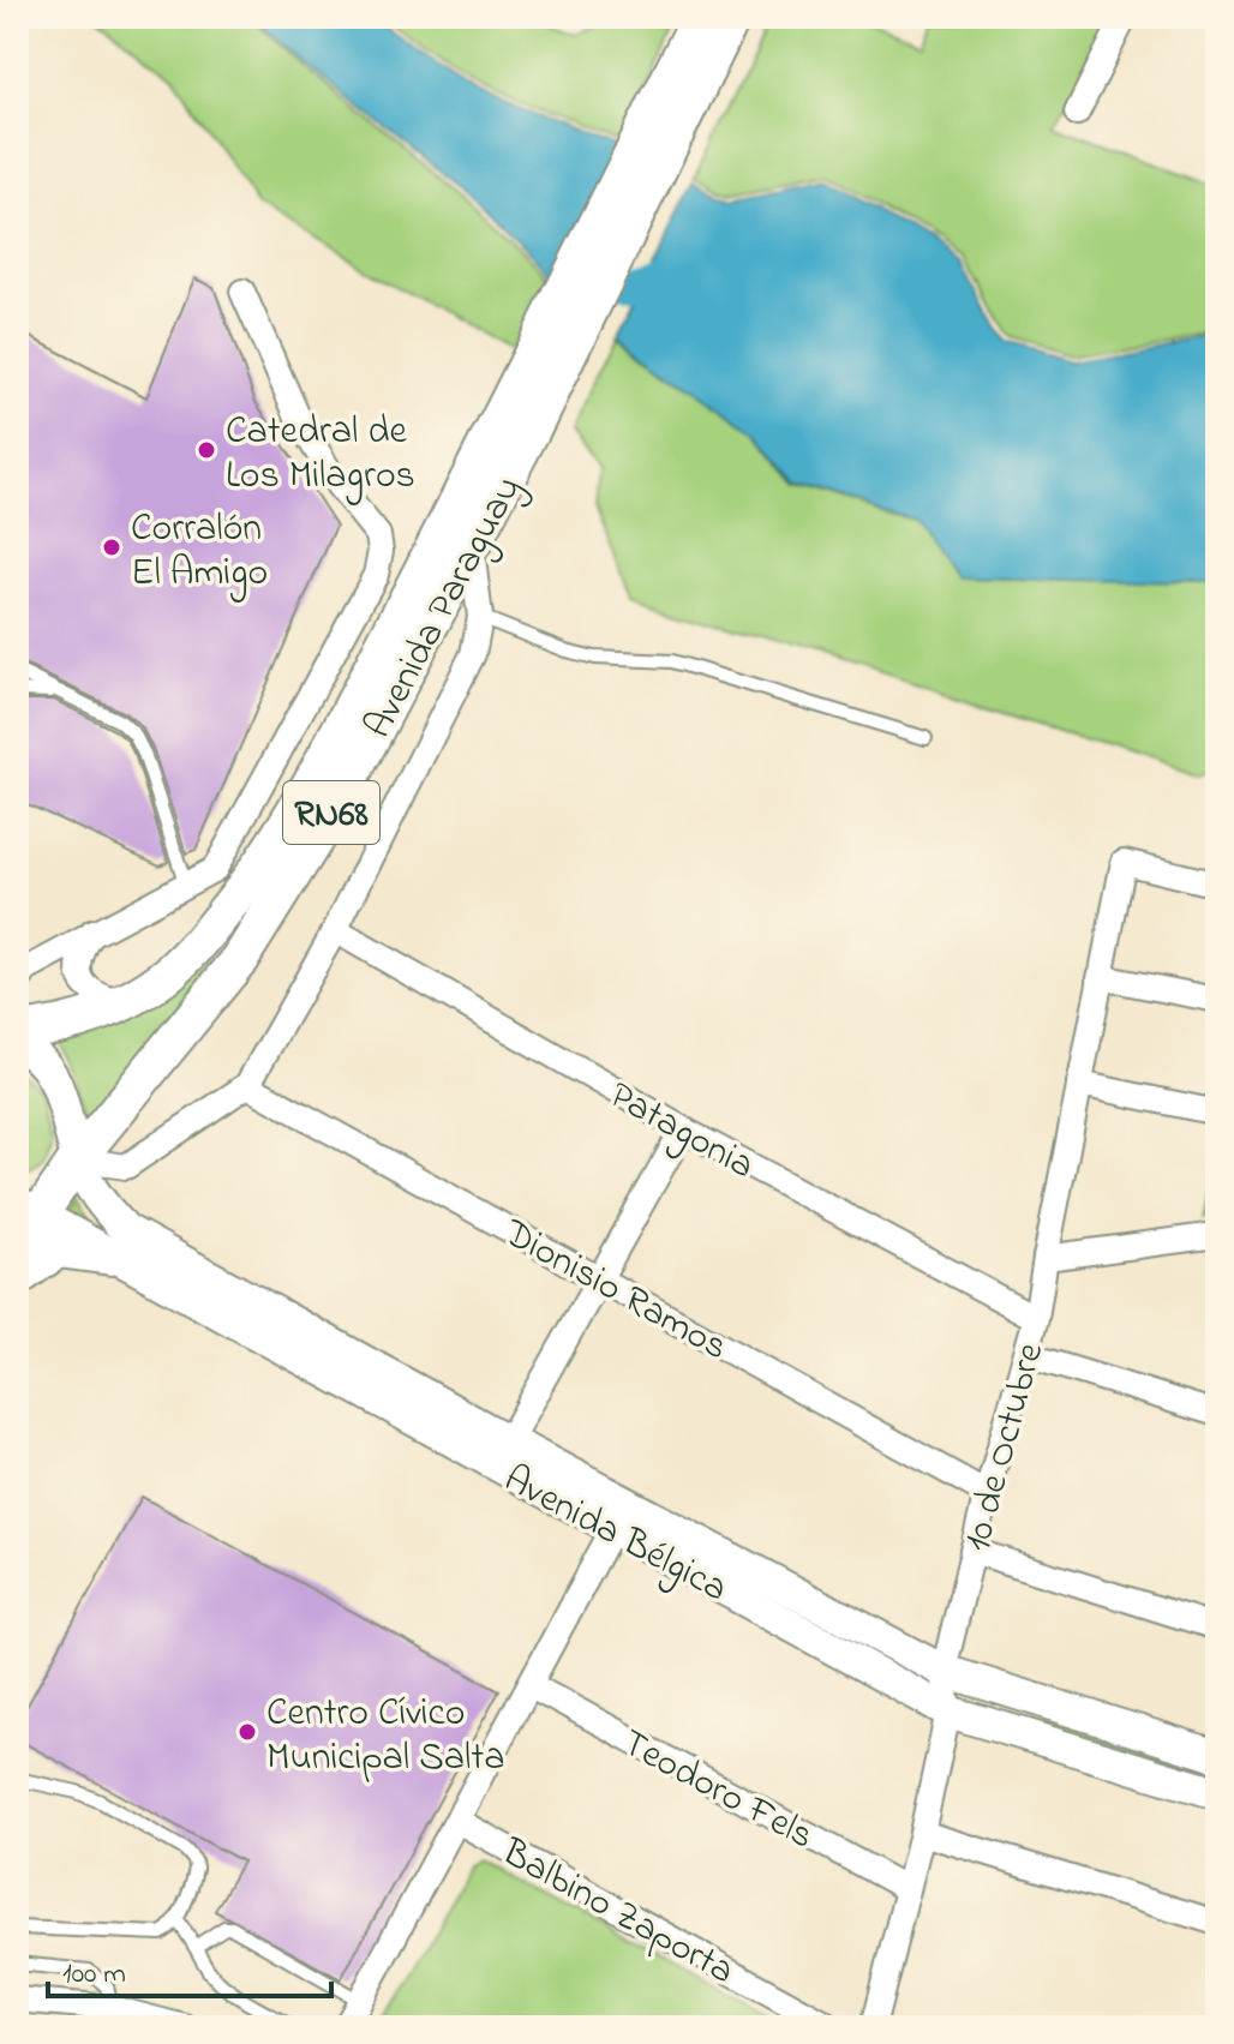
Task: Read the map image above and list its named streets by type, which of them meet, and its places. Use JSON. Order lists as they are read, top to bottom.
{
  "streets": {
    "main road": ["Avenida Paraguay", "RN68", "Avenida Bélgica"],
    "street": [
      "Patagonia",
      "Dionisio Ramos",
      "10 de Octubre",
      "Teodoro Fels",
      "Balbino Zaporta"
    ]
  },
  "crossings": [
    ["Avenida Paraguay", "Avenida Bélgica"],
    ["Patagonia", "10 de Octubre"],
    ["Dionisio Ramos", "10 de Octubre"],
    ["10 de Octubre", "Avenida Bélgica"],
    ["10 de Octubre", "Teodoro Fels"]
  ],
  "places": ["Catedral de Los Milagros", "Corralón El Amigo", "Centro Cívico Municipal Salta"],
  "scale_bar": "100 m"
}
